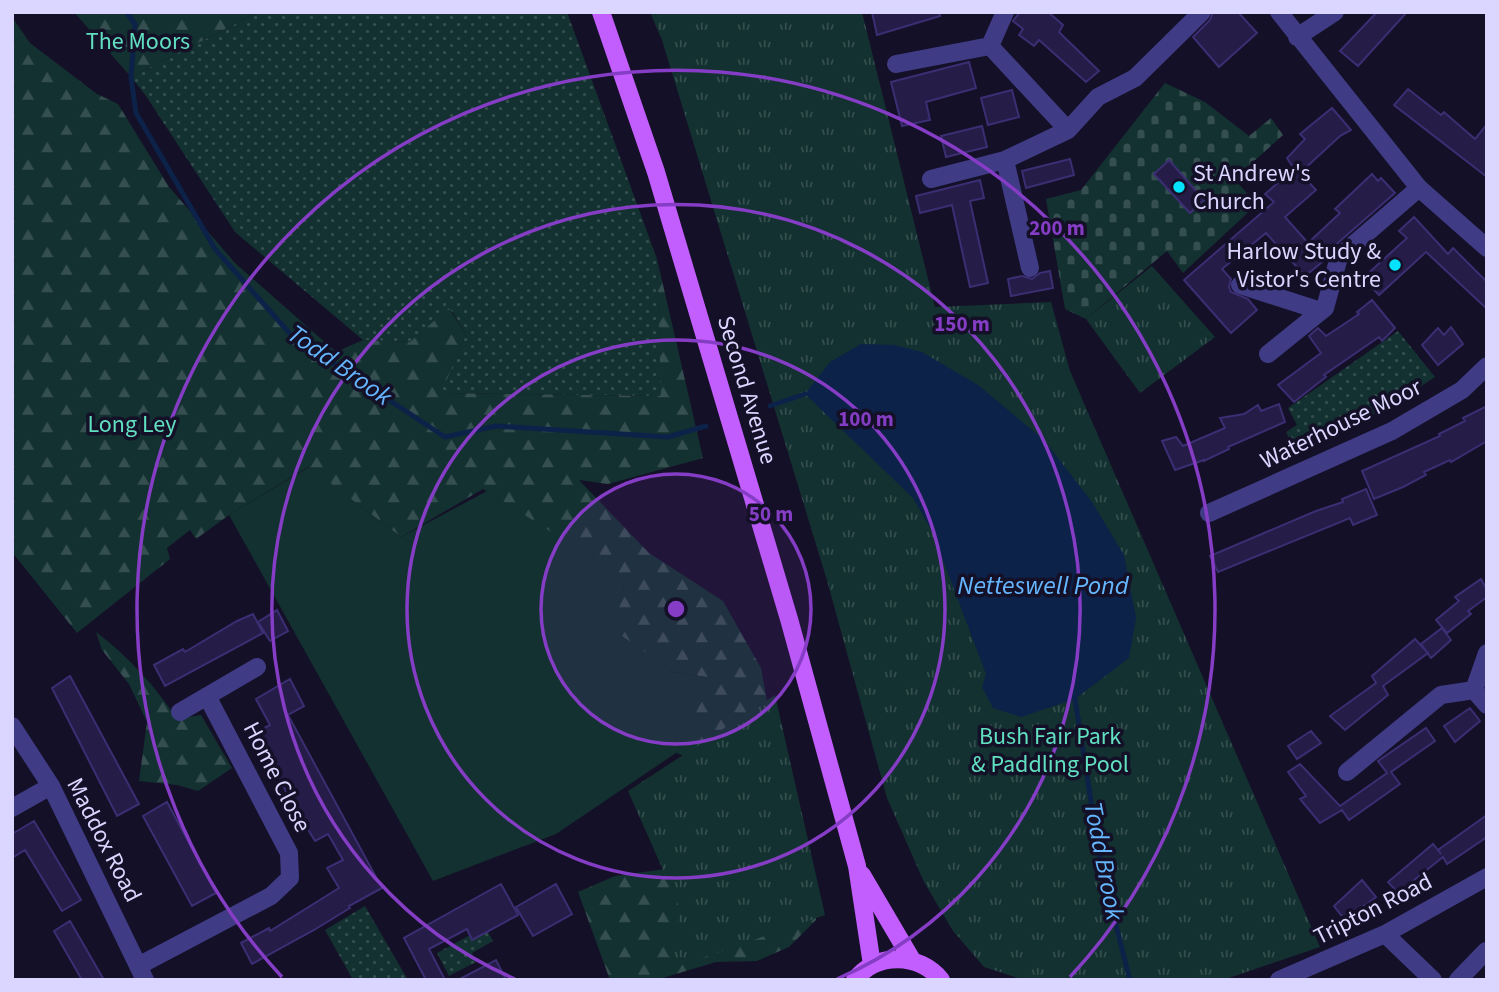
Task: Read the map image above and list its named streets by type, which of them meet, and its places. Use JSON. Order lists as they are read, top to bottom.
{
  "streets": {
    "main road": ["Second Avenue"],
    "street": [
      "Waterhouse Moor",
      "Home Close",
      "Maddox Road",
      "Tripton Road"
    ]
  },
  "crossings": [
    ["Home Close", "Maddox Road"]
  ],
  "water": ["Todd Brook", "Netteswell Pond"],
  "parks": ["The Moors", "Long Ley", "Bush Fair Park & Paddling Pool"],
  "places": ["St Andrew's Church", "Harlow Study & Vistor's Centre"],
  "rings": [
    "200 m",
    "150 m",
    "100 m",
    "50 m"
  ]
}
